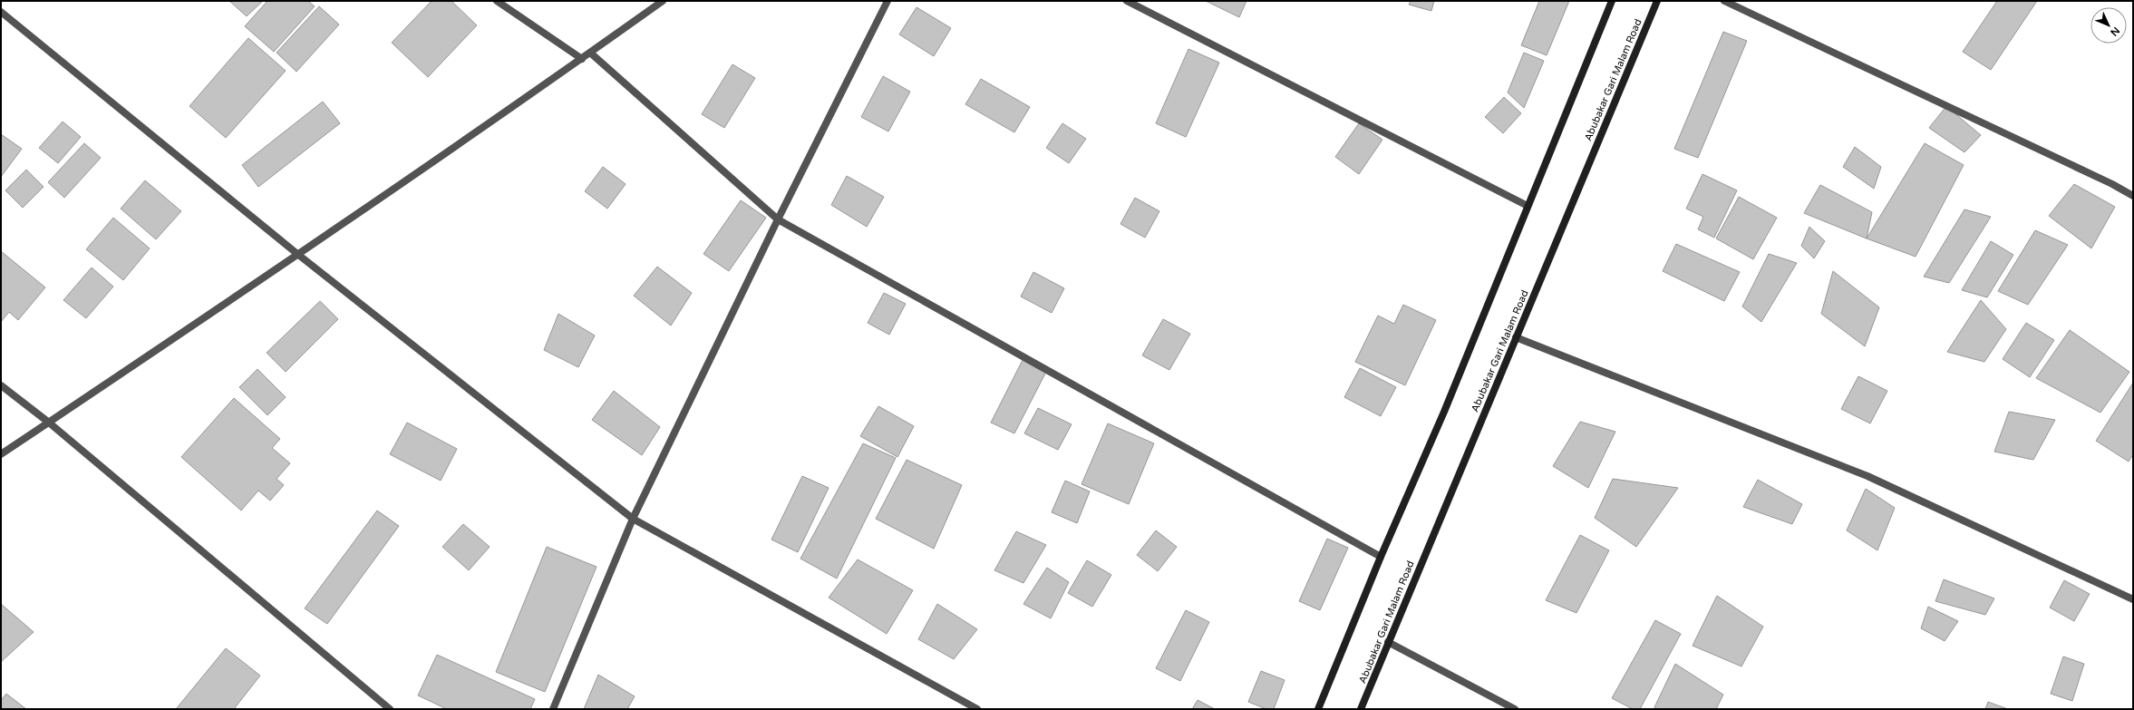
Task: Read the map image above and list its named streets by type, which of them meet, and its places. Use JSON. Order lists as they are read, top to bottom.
{
  "streets": {
    "street": ["Abubakar Gari Malam Road"]
  },
  "north": "bottom right"
}
